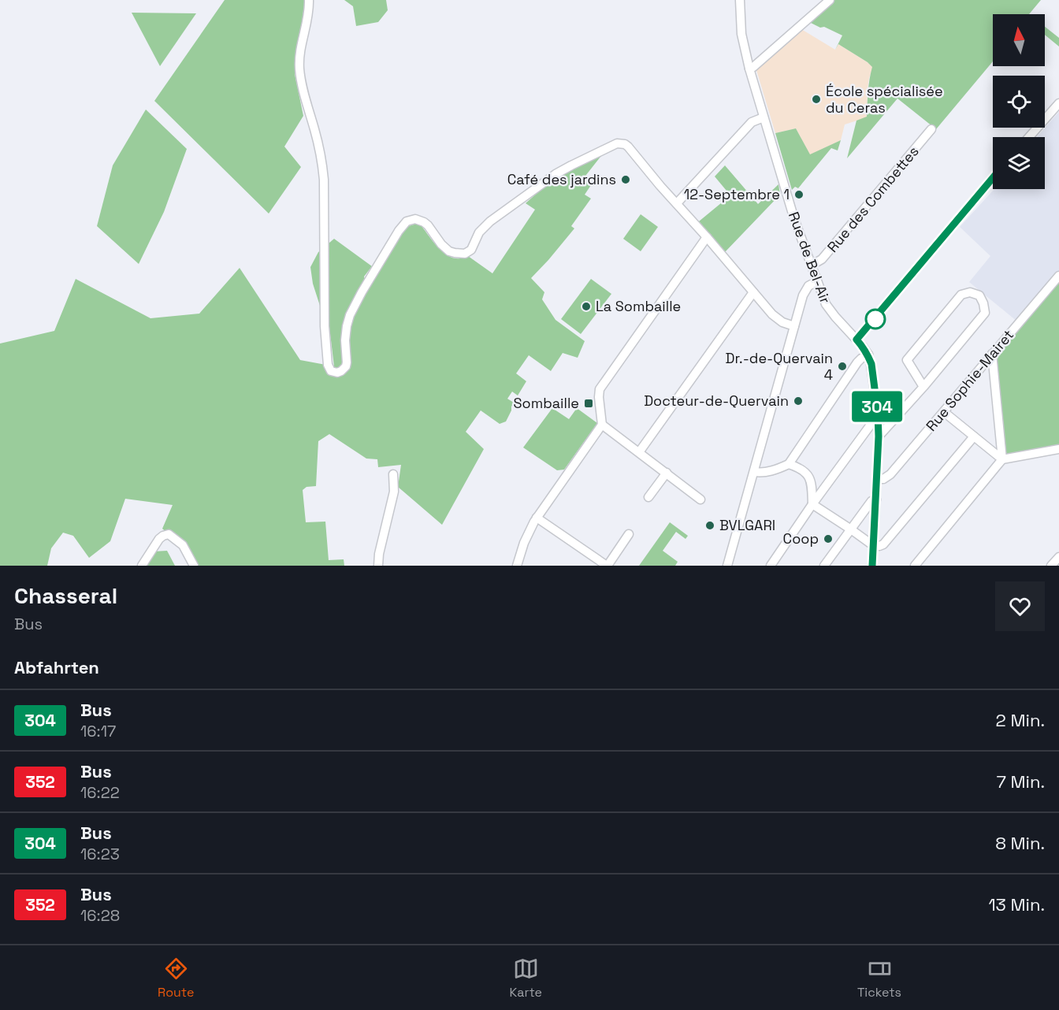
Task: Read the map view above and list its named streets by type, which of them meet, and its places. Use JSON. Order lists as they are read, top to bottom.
{
  "streets": {
    "street": ["Rue des Combettes", "Rue de Bel-Air", "Rue Sophie-Mairet"]
  },
  "crossings": [
    ["Rue des Combettes", "Rue de Bel-Air"],
    ["Rue de Bel-Air", "Rue Sophie-Mairet"]
  ],
  "places": {
    "other": [
      "École spécialisée du Ceras",
      "Café des jardins",
      "12-Septembre 1",
      "La Sombaille",
      "Dr.-de-Quervain 4",
      "Docteur-de-Quervain",
      "BVLGARI",
      "Coop"
    ],
    "transit": ["Sombaille"]
  },
  "lines": ["bus line 304"],
  "north": "top",
  "page": {
    "on_map": "304",
    "heading": [
      ["Chasseral", "Bus"],
      "Abfahrten"
    ],
    "list": [
      {
        "mark": "304",
        "name": "Bus",
        "note": "16:17",
        "value": "2 Min."
      },
      {
        "mark": "352",
        "name": "Bus",
        "note": "16:22",
        "value": "7 Min."
      },
      {
        "mark": "304",
        "name": "Bus",
        "note": "16:23",
        "value": "8 Min."
      },
      {
        "mark": "352",
        "name": "Bus",
        "note": "16:28",
        "value": "13 Min."
      }
    ],
    "tabs": ["Route", "Karte", "Tickets"]
  }
}
